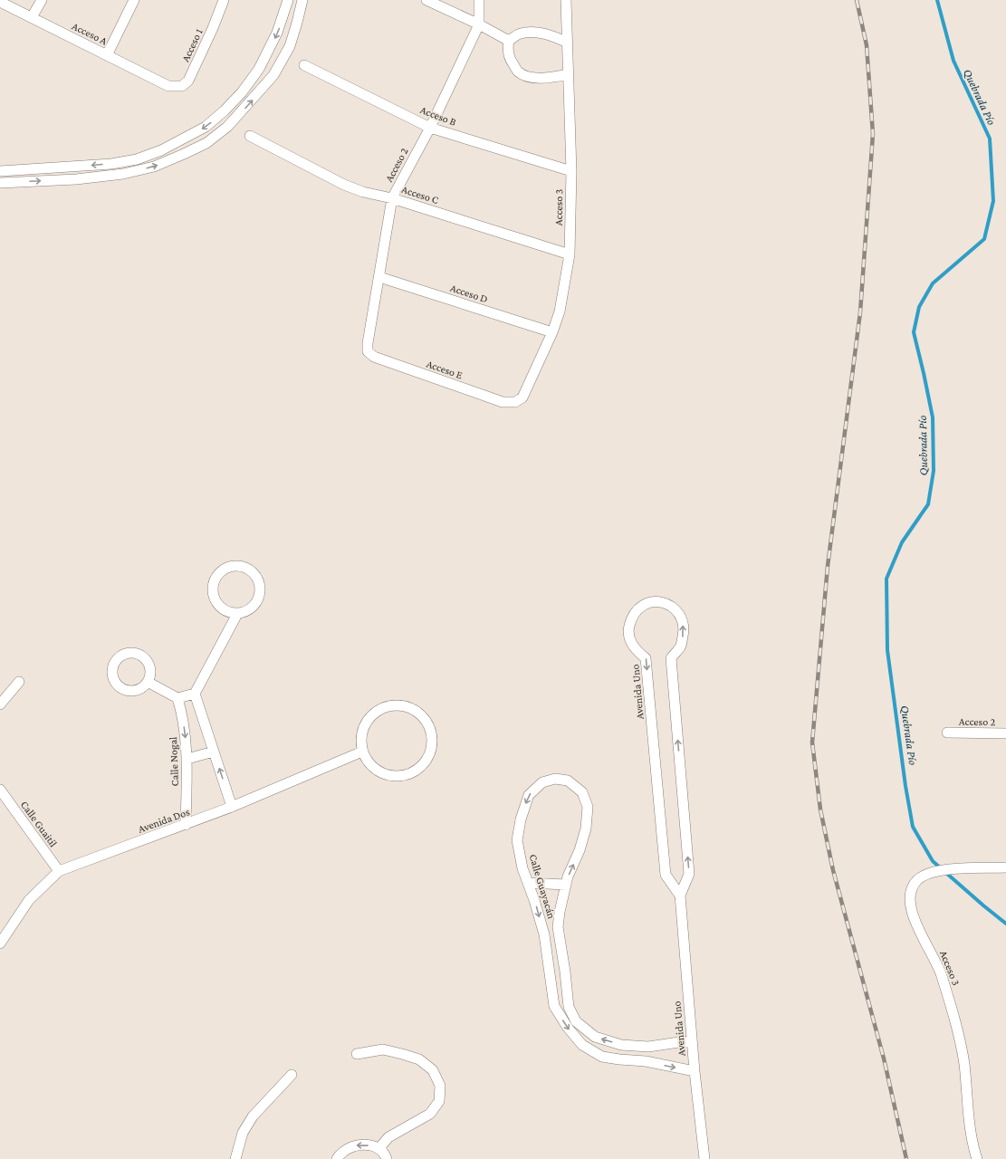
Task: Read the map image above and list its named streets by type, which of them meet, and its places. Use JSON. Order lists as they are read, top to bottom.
{
  "streets": {
    "street": [
      "Acceso A",
      "Acceso 1",
      "Acceso B",
      "Acceso 2",
      "Acceso C",
      "Acceso 3",
      "Acceso D",
      "Acceso E",
      "Avenida Uno",
      "Calle Nogal",
      "Avenida Dos",
      "Calle Guaitil",
      "Calle Guayacán"
    ]
  },
  "crossings": [
    ["Acceso A", "Acceso 1"],
    ["Acceso B", "Acceso 2"],
    ["Acceso B", "Acceso 3"],
    ["Acceso 2", "Acceso C"],
    ["Acceso 2", "Acceso D"],
    ["Acceso 2", "Acceso E"],
    ["Acceso C", "Acceso 3"],
    ["Acceso 3", "Acceso D"],
    ["Acceso 3", "Acceso E"],
    ["Avenida Uno", "Calle Guayacán"],
    ["Calle Nogal", "Avenida Dos"],
    ["Avenida Dos", "Calle Guaitil"]
  ],
  "water": ["Quebrada Pío"]
}
